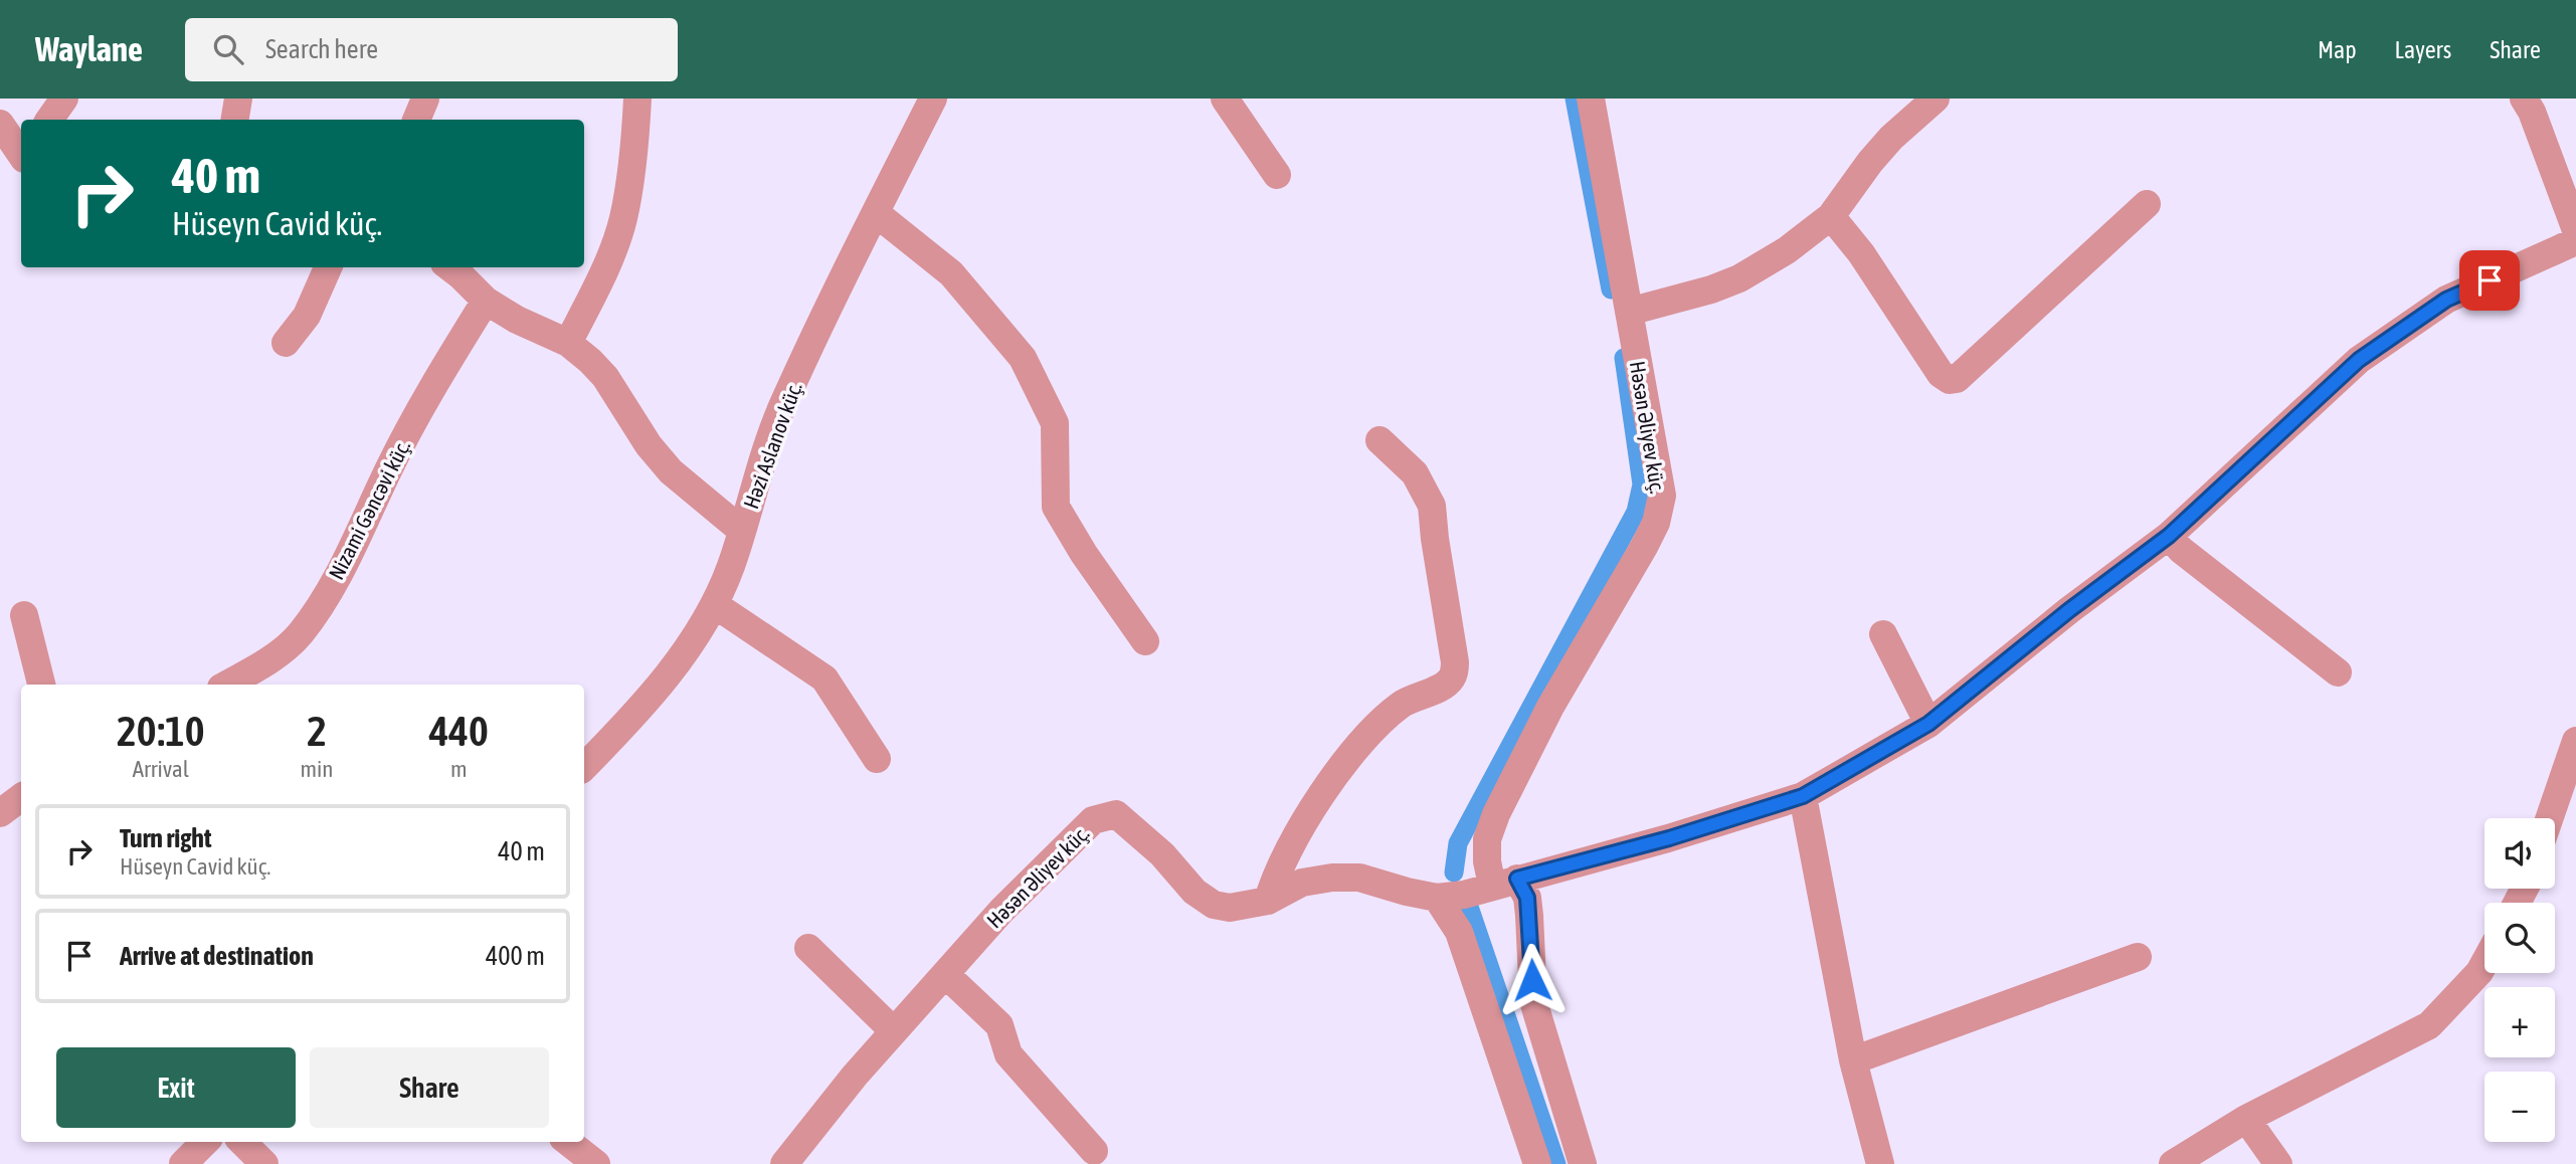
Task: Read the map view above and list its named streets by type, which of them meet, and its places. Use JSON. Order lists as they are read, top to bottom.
{
  "streets": {
    "street": ["Həsən Əliyev küç.", "Həzi Aslanov küç.", "Nizami Gəncəvi küç."]
  },
  "page": {
    "header": "Waylane",
    "search": "Search here",
    "nav": ["Map", "Layers", "Share"],
    "turn": ["40 m", "Hüseyn Cavid küç."],
    "eta": [
      "20:10",
      "Arrival",
      "2",
      "min",
      "440",
      "m"
    ],
    "list": [
      {
        "name": "Turn right",
        "note": "Hüseyn Cavid küç.",
        "value": "40 m"
      },
      {
        "name": "Arrive at destination",
        "value": "400 m"
      }
    ],
    "map_buttons": ["+", "−"],
    "buttons": ["Exit", "Share"]
  }
}
